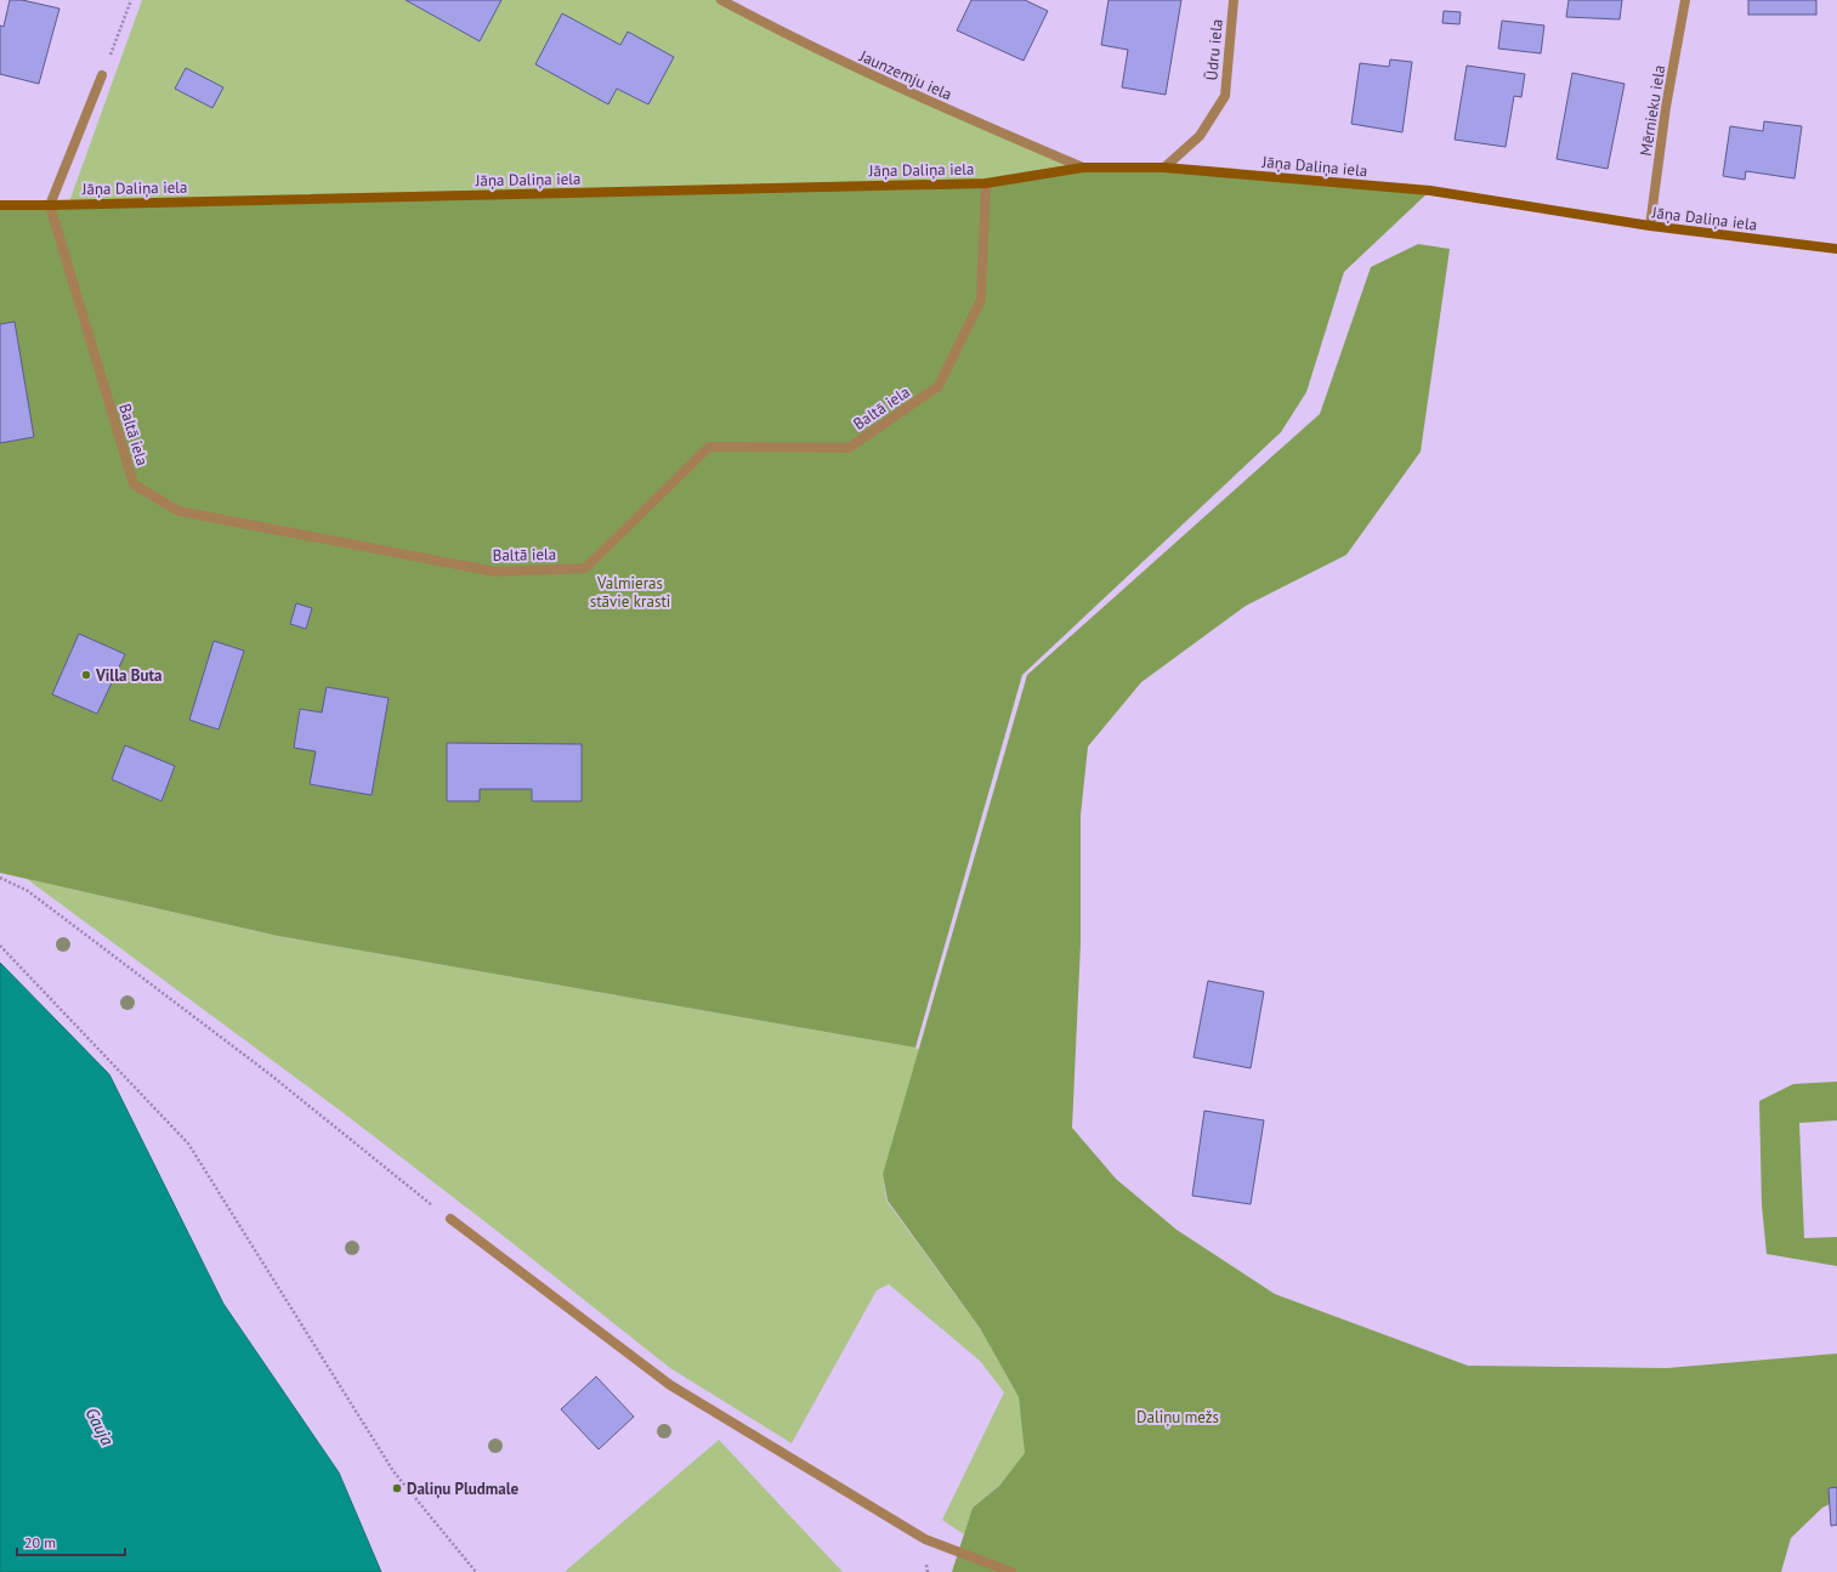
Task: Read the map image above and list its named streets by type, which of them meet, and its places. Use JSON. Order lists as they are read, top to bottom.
{
  "streets": {
    "street": [
      "Ūdru iela",
      "Jaunzemju iela",
      "Mērnieku iela",
      "Jāņa Daliņa iela",
      "Baltā iela"
    ]
  },
  "crossings": [
    ["Ūdru iela", "Jāņa Daliņa iela"],
    ["Jaunzemju iela", "Jāņa Daliņa iela"],
    ["Mērnieku iela", "Jāņa Daliņa iela"],
    ["Jāņa Daliņa iela", "Baltā iela"]
  ],
  "water": ["Gauja"],
  "parks": ["Valmieras stāvie krasti", "Daliņu mežs"],
  "places": ["Villa Buta", "Daliņu Pludmale"],
  "scale_bar": "20 m"
}
